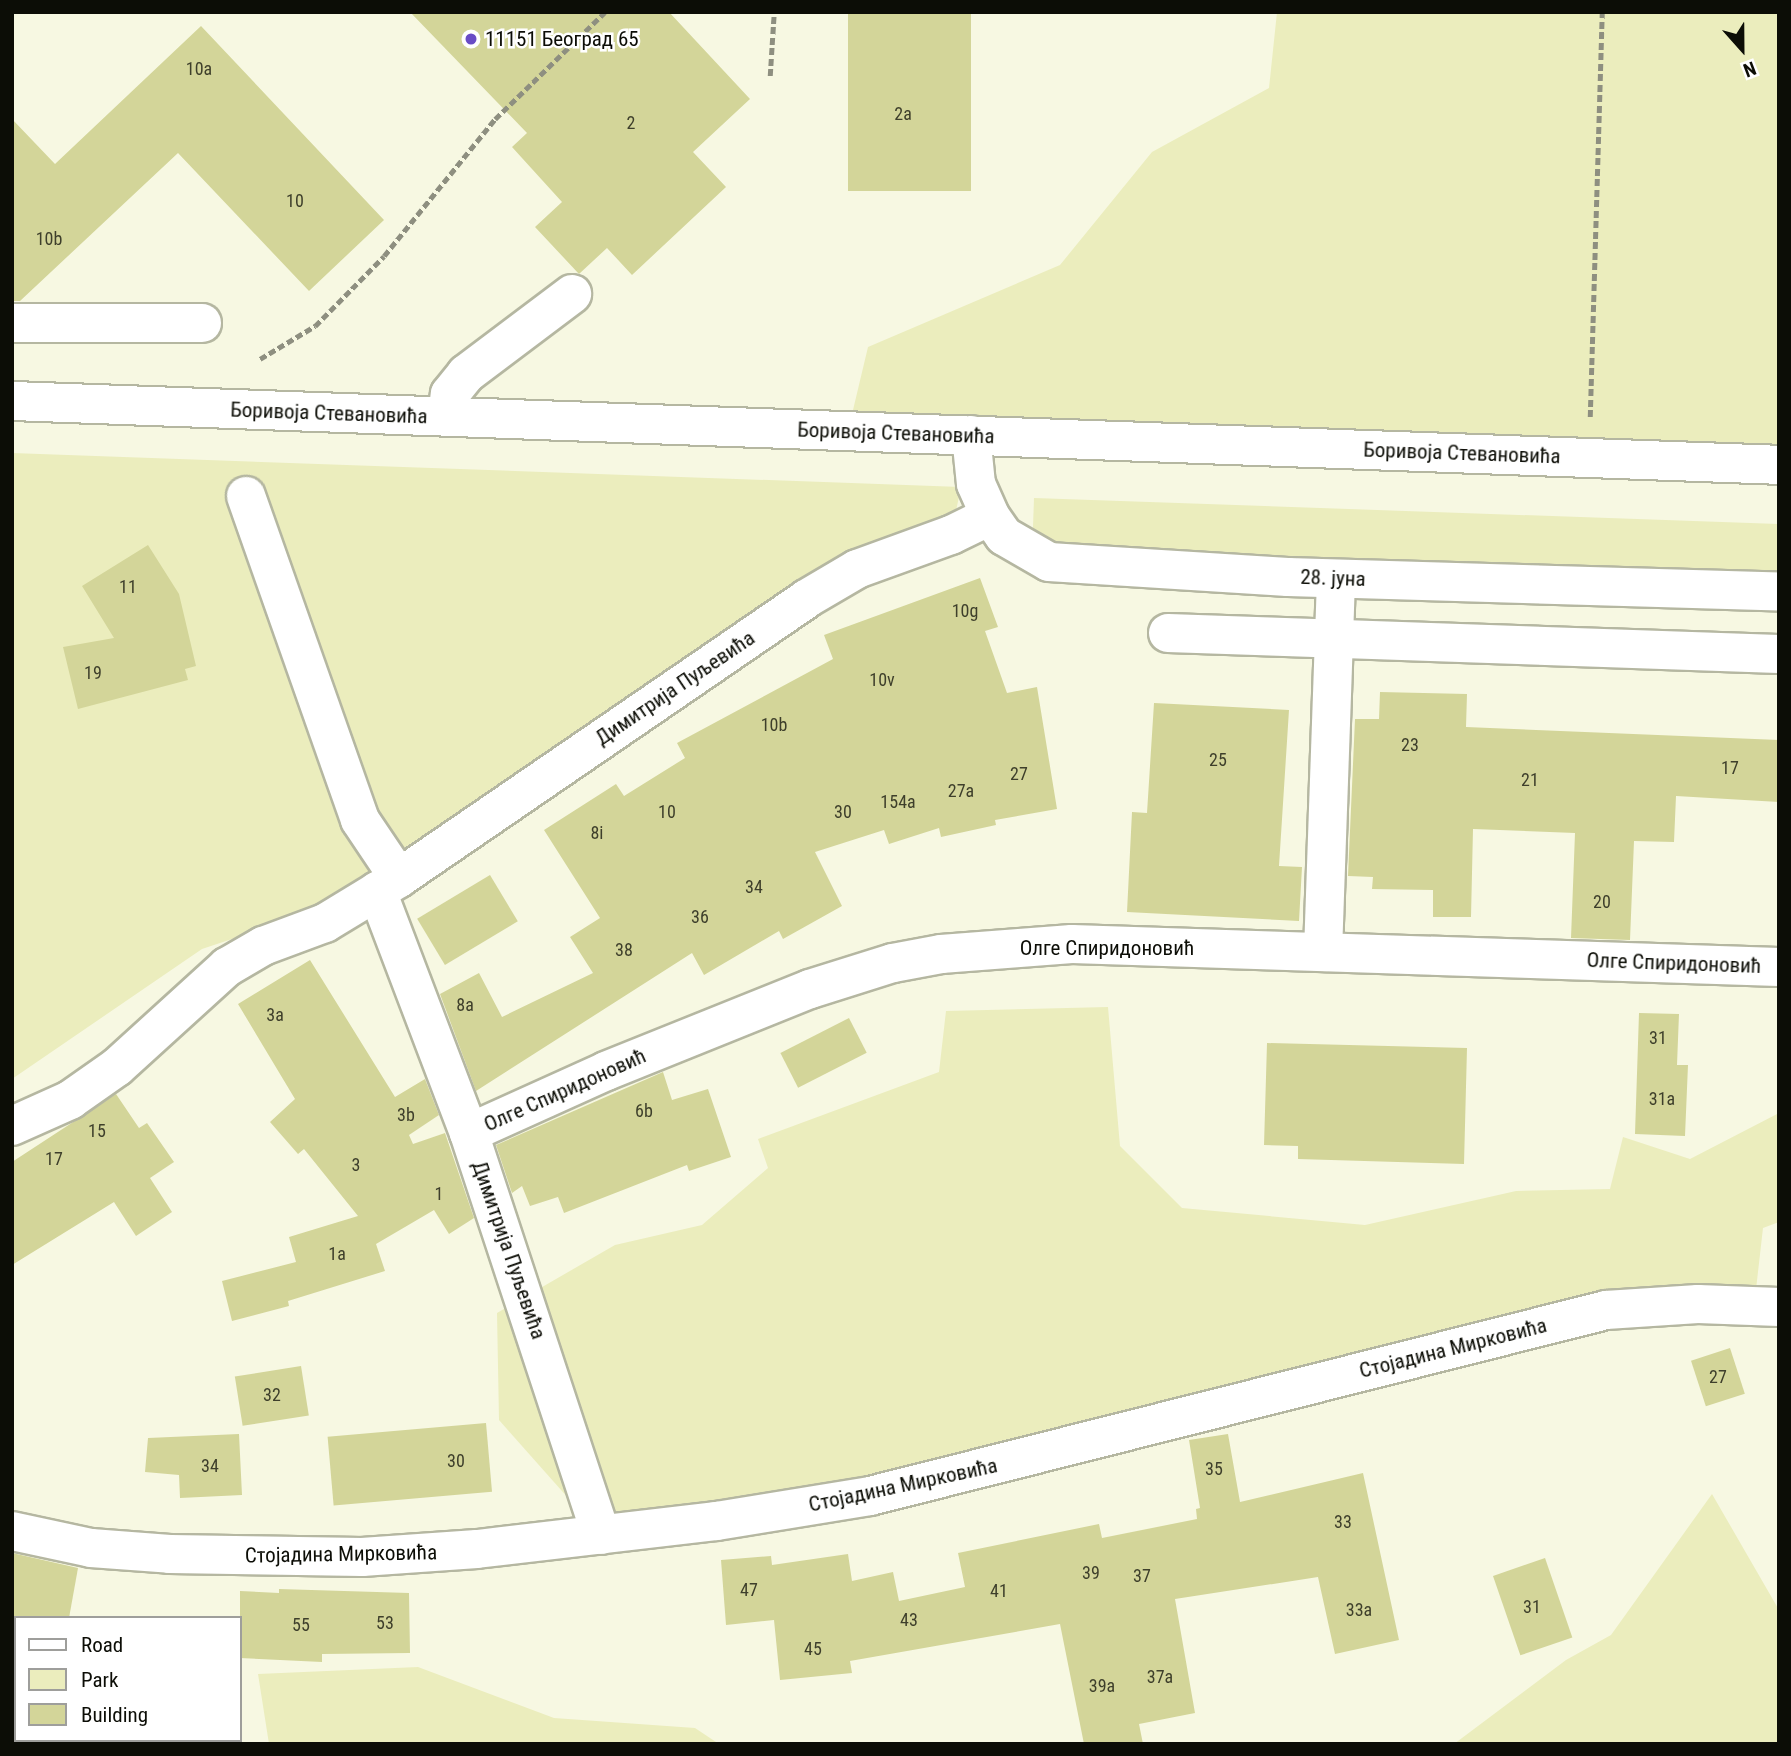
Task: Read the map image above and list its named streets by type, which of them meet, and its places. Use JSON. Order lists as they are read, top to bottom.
{
  "streets": {
    "street": [
      "Боривоја Стевановића",
      "28. јуна",
      "Димитрија Пуљевића",
      "Олге Спиридоновић",
      "Стојадина Мирковића"
    ]
  },
  "crossings": [
    ["Боривоја Стевановића", "28. јуна"],
    ["28. јуна", "Димитрија Пуљевића"],
    ["Димитрија Пуљевића", "Олге Спиридоновић"],
    ["Димитрија Пуљевића", "Стојадина Мирковића"]
  ],
  "places": ["11151 Београд 65"],
  "house_numbers": [
    "10a",
    "2a",
    "2",
    "10",
    "10b",
    "11",
    "10g",
    "19",
    "10v",
    "10b",
    "23",
    "25",
    "17",
    "27",
    "21",
    "27a",
    "154a",
    "10",
    "30",
    "8i",
    "34",
    "20",
    "36",
    "38",
    "8a",
    "3a",
    "31",
    "31a",
    "6b",
    "3b",
    "15",
    "17",
    "3",
    "1",
    "1a",
    "27",
    "32",
    "30",
    "34",
    "35",
    "33",
    "39",
    "37",
    "47",
    "41",
    "31",
    "33a",
    "43",
    "53",
    "55",
    "45",
    "37a",
    "39a"
  ],
  "legend": ["Road", "Park", "Building"],
  "north": "bottom"
}
